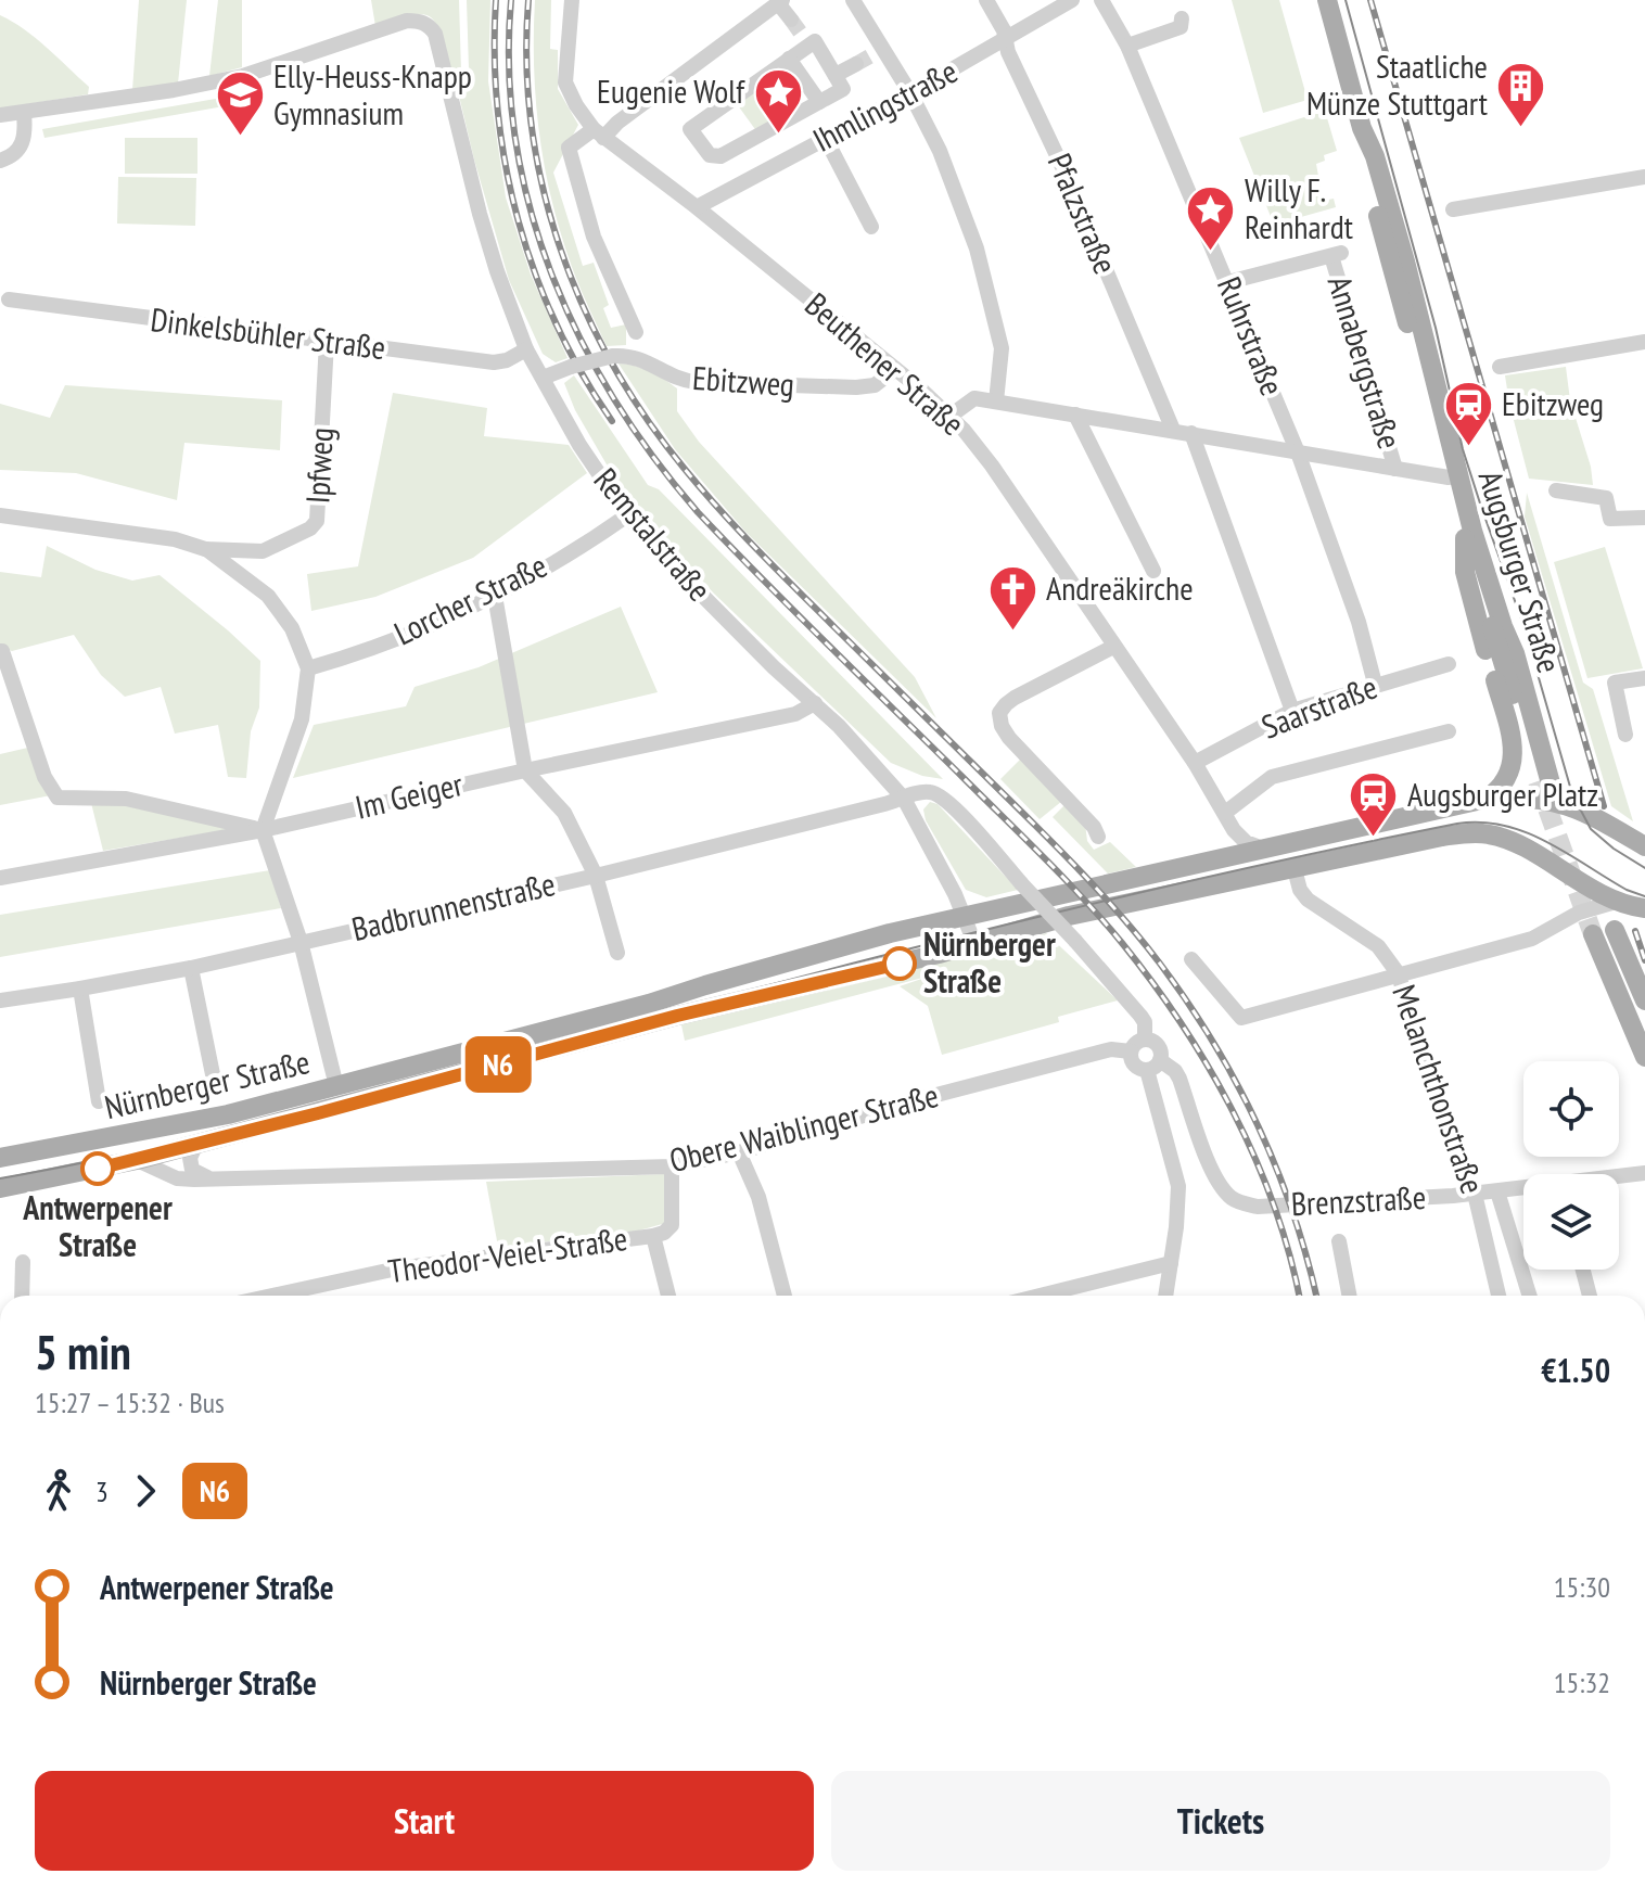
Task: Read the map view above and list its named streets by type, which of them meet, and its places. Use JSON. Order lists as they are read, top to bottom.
{
  "streets": {
    "main road": ["Augsburger Straße", "Nürnberger Straße"],
    "street": [
      "Ihmlingstraße",
      "Pfalzstraße",
      "Dinkelsbühler Straße",
      "Ruhrstraße",
      "Annabergstraße",
      "Beuthener Straße",
      "Ebitzweg",
      "Ipfweg",
      "Remstalstraße",
      "Lorcher Straße",
      "Saarstraße",
      "Im Geiger",
      "Badbrunnenstraße",
      "Melanchthonstraße",
      "Obere Waiblinger Straße",
      "Brenzstraße",
      "Theodor-Veiel-Straße"
    ]
  },
  "crossings": [
    ["Ihmlingstraße", "Pfalzstraße"],
    ["Ihmlingstraße", "Beuthener Straße"],
    ["Dinkelsbühler Straße", "Ipfweg"],
    ["Dinkelsbühler Straße", "Remstalstraße"],
    ["Ruhrstraße", "Annabergstraße"],
    ["Ruhrstraße", "Saarstraße"],
    ["Beuthener Straße", "Ebitzweg"],
    ["Beuthener Straße", "Saarstraße"],
    ["Ebitzweg", "Remstalstraße"],
    ["Remstalstraße", "Lorcher Straße"],
    ["Remstalstraße", "Im Geiger"],
    ["Remstalstraße", "Badbrunnenstraße"],
    ["Remstalstraße", "Nürnberger Straße"],
    ["Nürnberger Straße", "Melanchthonstraße"],
    ["Nürnberger Straße", "Obere Waiblinger Straße"],
    ["Melanchthonstraße", "Brenzstraße"],
    ["Obere Waiblinger Straße", "Brenzstraße"],
    ["Obere Waiblinger Straße", "Theodor-Veiel-Straße"]
  ],
  "places": {
    "building": ["Staatliche Münze Stuttgart"],
    "place": ["Eugenie Wolf", "Willy F. Reinhardt"],
    "school or university": ["Elly-Heuss-Knapp Gymnasium"],
    "station": ["Ebitzweg", "Augsburger Platz"],
    "church": ["Andreäkirche"],
    "other": ["Nürnberger Straße", "Antwerpener Straße"]
  },
  "lines": ["bus line N6"],
  "page": {
    "on_map": "N6",
    "heading": ["5 min", "15:27 – 15:32 · Bus", "€1.50"],
    "legs": ["3", "N6"],
    "list": [
      {
        "name": "Antwerpener Straße",
        "value": "15:30"
      },
      {
        "name": "Nürnberger Straße",
        "value": "15:32"
      }
    ],
    "buttons": ["Start", "Tickets"]
  }
}
